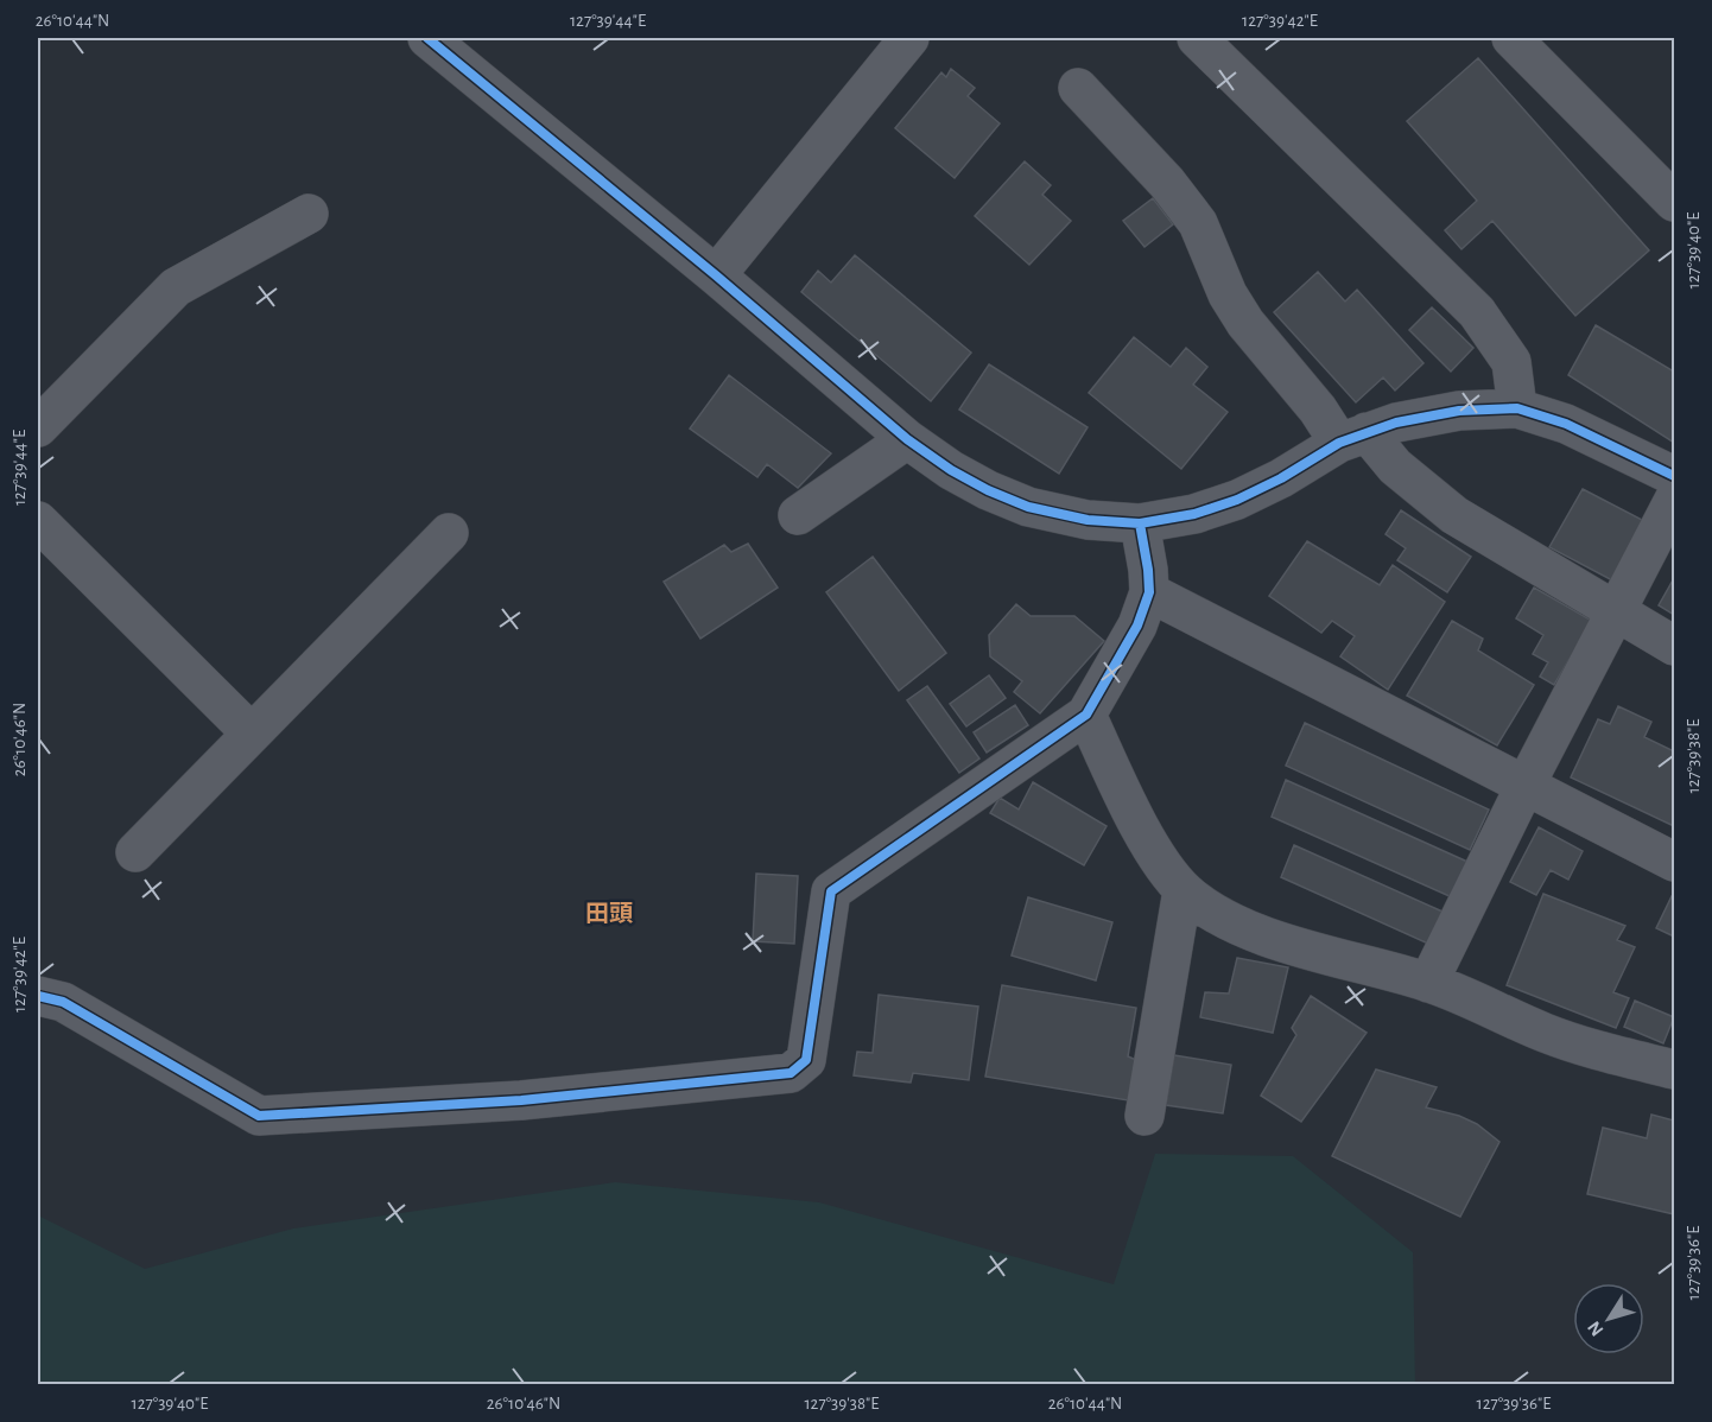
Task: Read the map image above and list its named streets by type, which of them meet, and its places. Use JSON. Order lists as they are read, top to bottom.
{
  "districts": ["田頭"],
  "north": "bottom left",
  "coordinates": [
    "26°10'44\"N",
    "127°39'44\"E",
    "127°39'42\"E",
    "127°39'40\"E",
    "26°10'46\"N",
    "127°39'38\"E",
    "127°39'36\"E"
  ]
}
